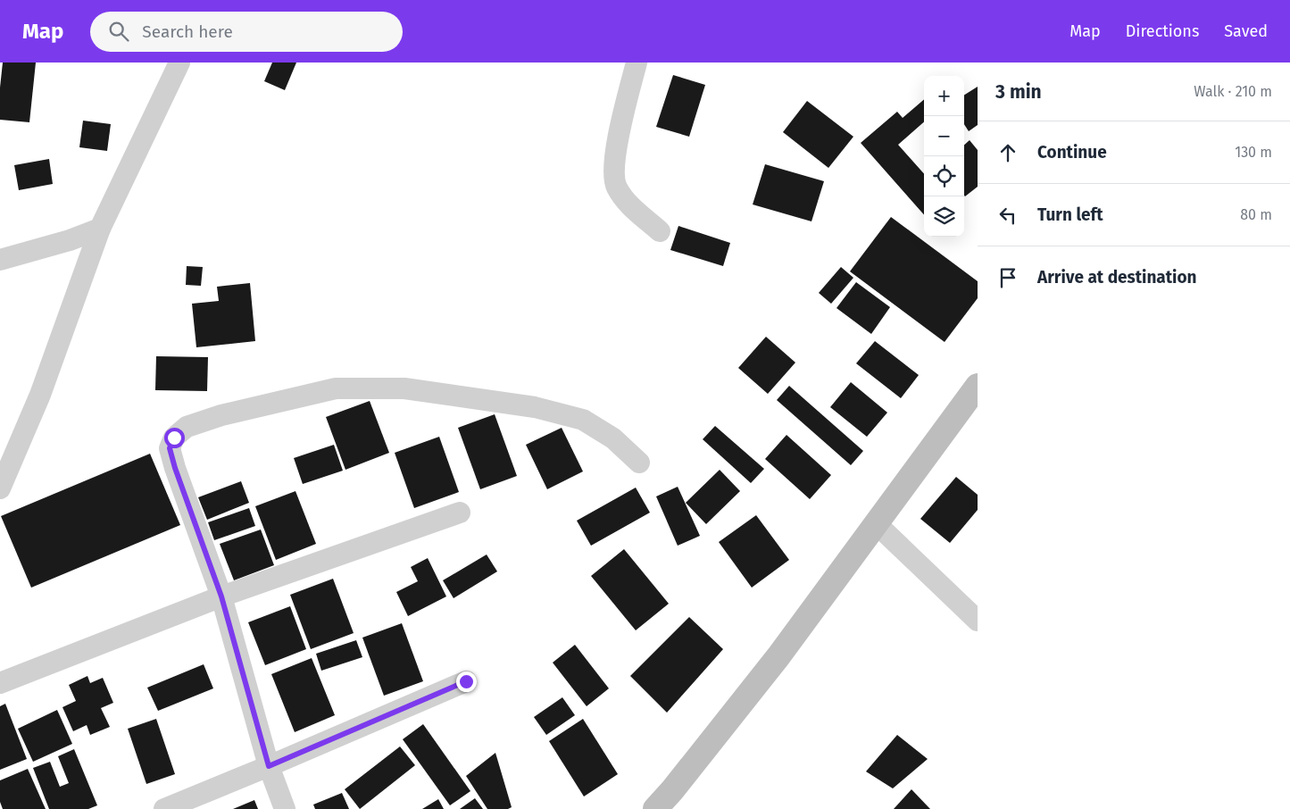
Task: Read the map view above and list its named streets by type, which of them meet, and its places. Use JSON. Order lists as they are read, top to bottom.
{
  "page": {
    "header": "Map",
    "search": "Search here",
    "nav": ["Map", "Directions", "Saved"],
    "heading": ["3 min", "Walk · 210 m"],
    "map_buttons": ["+", "−"],
    "list": [
      ["Continue", "130 m"],
      ["Turn left", "80 m"],
      "Arrive at destination"
    ]
  }
}
